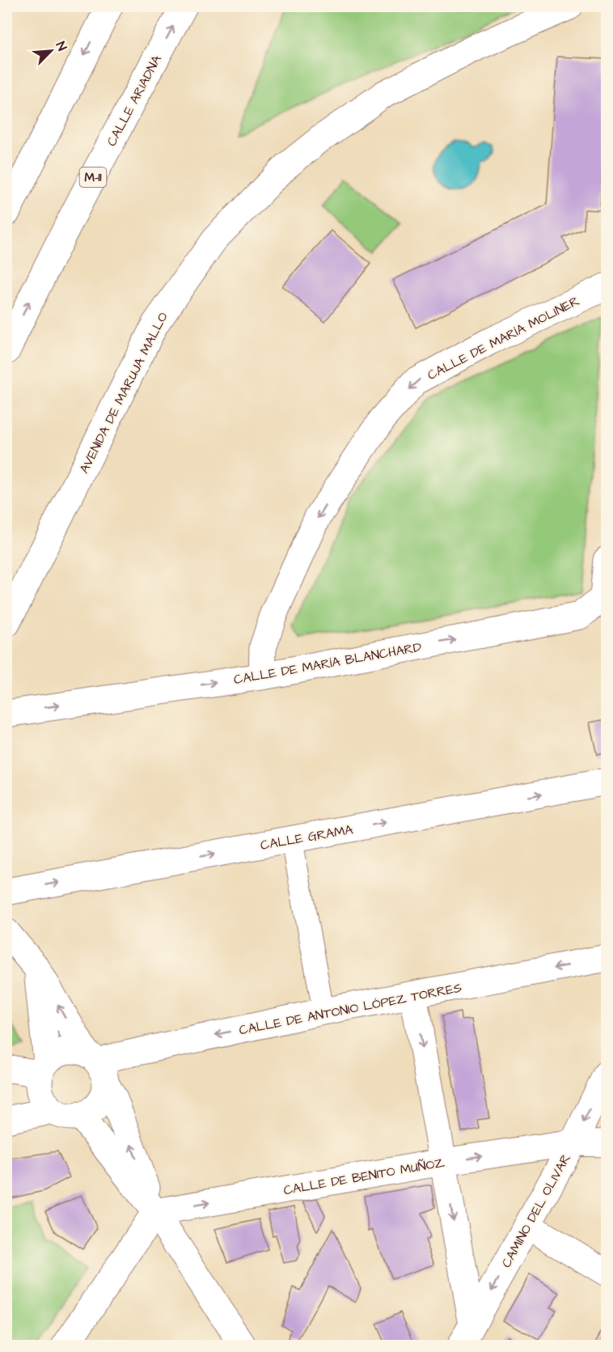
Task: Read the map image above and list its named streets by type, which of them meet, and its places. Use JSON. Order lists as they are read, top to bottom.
{
  "streets": {
    "main road": [
      "CALLE ARIADNA",
      "M-11",
      "CALLE DE MARÍA MOLINER",
      "AVENIDA DE MARUJA MALLO",
      "CALLE DE MARÍA BLANCHARD",
      "CALLE GRAMA",
      "CALLE DE ANTONIO LÓPEZ TORRES",
      "CALLE DE BENITO MUÑOZ",
      "CAMINO DEL OLIVAR"
    ]
  },
  "crossings": [
    ["CALLE DE MARÍA MOLINER", "CALLE DE MARÍA BLANCHARD"],
    ["CALLE DE BENITO MUÑOZ", "CAMINO DEL OLIVAR"]
  ],
  "one_way": [
    "CALLE DE MARÍA MOLINER",
    "CALLE DE MARÍA BLANCHARD",
    "CALLE GRAMA",
    "CALLE DE ANTONIO LÓPEZ TORRES",
    "CALLE DE BENITO MUÑOZ",
    "CAMINO DEL OLIVAR"
  ],
  "north": "top right"
}
